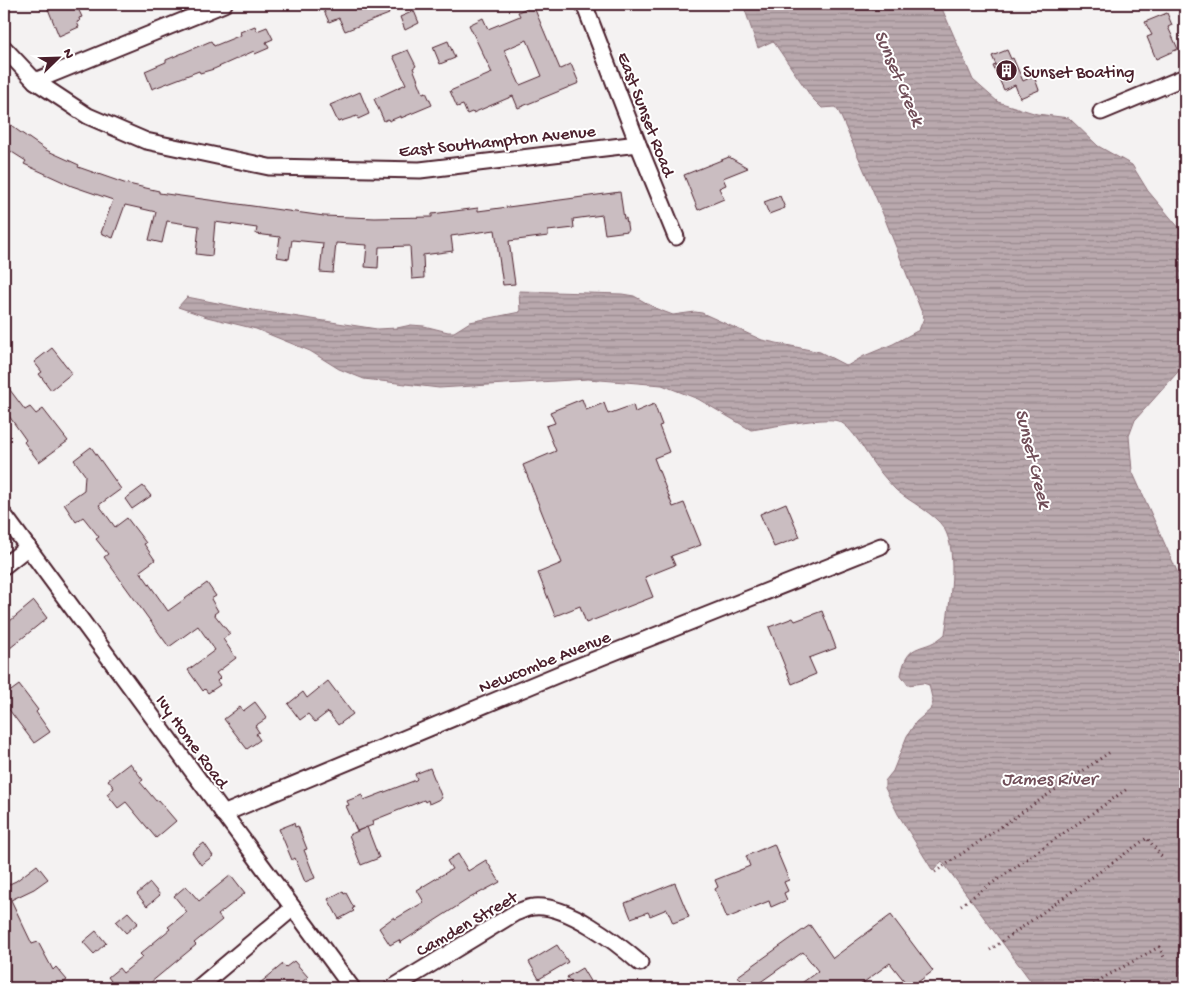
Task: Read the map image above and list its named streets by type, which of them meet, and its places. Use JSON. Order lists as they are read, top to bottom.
{
  "streets": {
    "street": [
      "East Sunset Road",
      "East Southampton Avenue",
      "Newcombe Avenue",
      "Ivy Home Road",
      "Camden Street"
    ]
  },
  "crossings": [
    ["East Sunset Road", "East Southampton Avenue"],
    ["Newcombe Avenue", "Ivy Home Road"]
  ],
  "water": ["Sunset Creek", "James River"],
  "places": {
    "building": ["Sunset Boating"]
  },
  "north": "top right"
}
